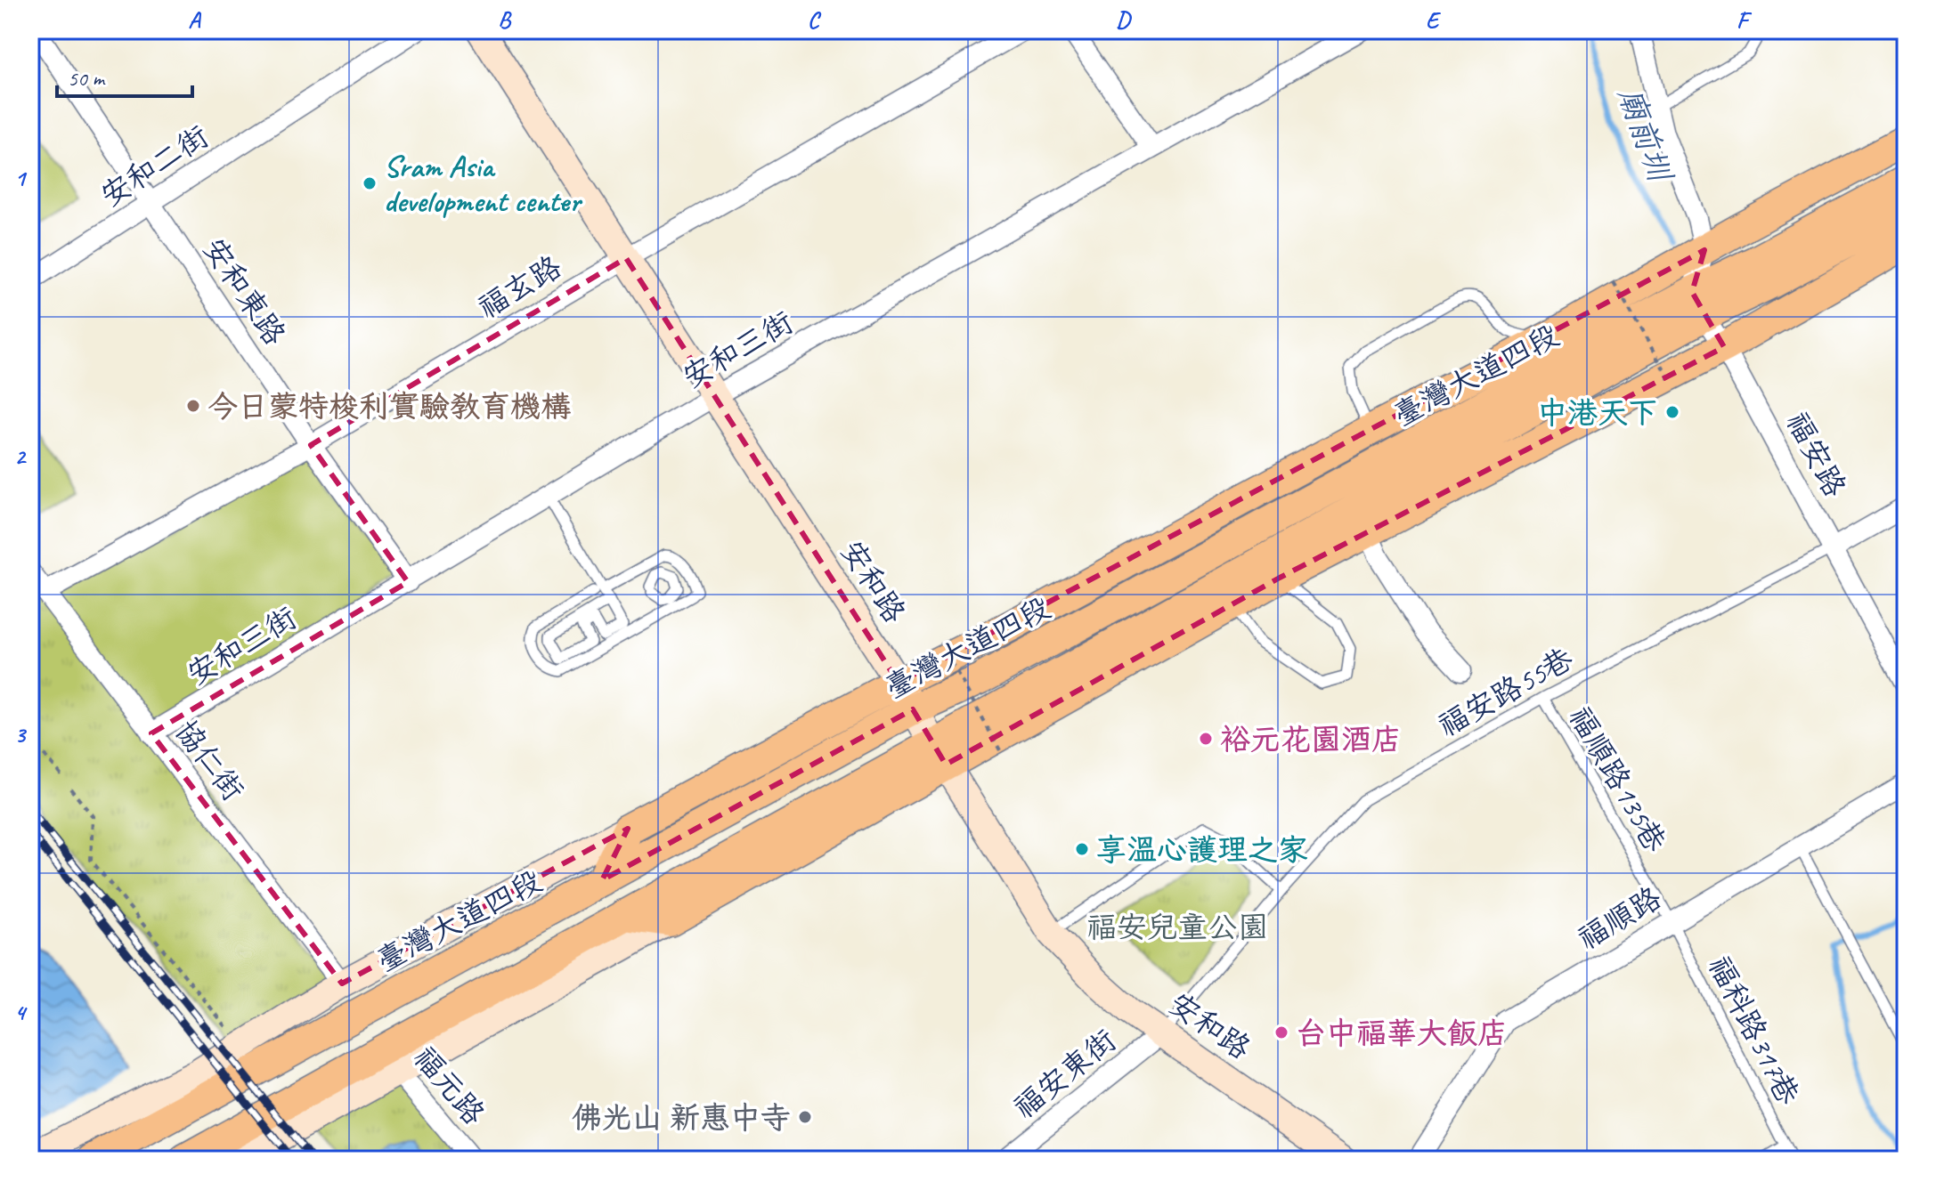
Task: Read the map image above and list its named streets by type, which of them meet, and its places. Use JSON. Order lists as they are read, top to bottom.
{
  "streets": {
    "main road": ["臺灣大道四段", "安和路"],
    "street": [
      "安和二街",
      "福玄路",
      "安和東路",
      "安和三街",
      "福安路",
      "協仁街",
      "福順路",
      "福安東街",
      "福元路"
    ],
    "lane": ["福安路55巷", "福順路135巷", "福科路317巷"]
  },
  "crossings": [
    ["安和二街", "安和東路"],
    ["福玄路", "安和東路"],
    ["福玄路", "安和路"],
    ["福玄路", "協仁街"],
    ["安和東路", "安和三街"],
    ["安和三街", "安和路"],
    ["安和三街", "協仁街"],
    ["臺灣大道四段", "福安路"],
    ["臺灣大道四段", "安和路"],
    ["臺灣大道四段", "協仁街"],
    ["臺灣大道四段", "福元路"],
    ["福安路", "福安路55巷"],
    ["安和路", "福安路55巷"],
    ["安和路", "福安東街"],
    ["福安路55巷", "福順路135巷"],
    ["福安路55巷", "福安東街"],
    ["福順路135巷", "福順路"],
    ["福順路135巷", "福科路317巷"],
    ["福順路", "福科路317巷"]
  ],
  "water": ["廟前圳"],
  "parks": ["福安兒童公園"],
  "places": [
    "Sram Asia development center",
    "今日蒙特梭利實驗教育機構",
    "中港天下",
    "裕元花園酒店",
    "享溫心護理之家",
    "台中福華大飯店",
    "佛光山 新惠中寺"
  ],
  "scale_bar": "50 m",
  "grid": {
    "columns": [
      "A",
      "B",
      "C",
      "D",
      "E",
      "F"
    ],
    "rows": [
      "1",
      "2",
      "3",
      "4"
    ]
  }
}
